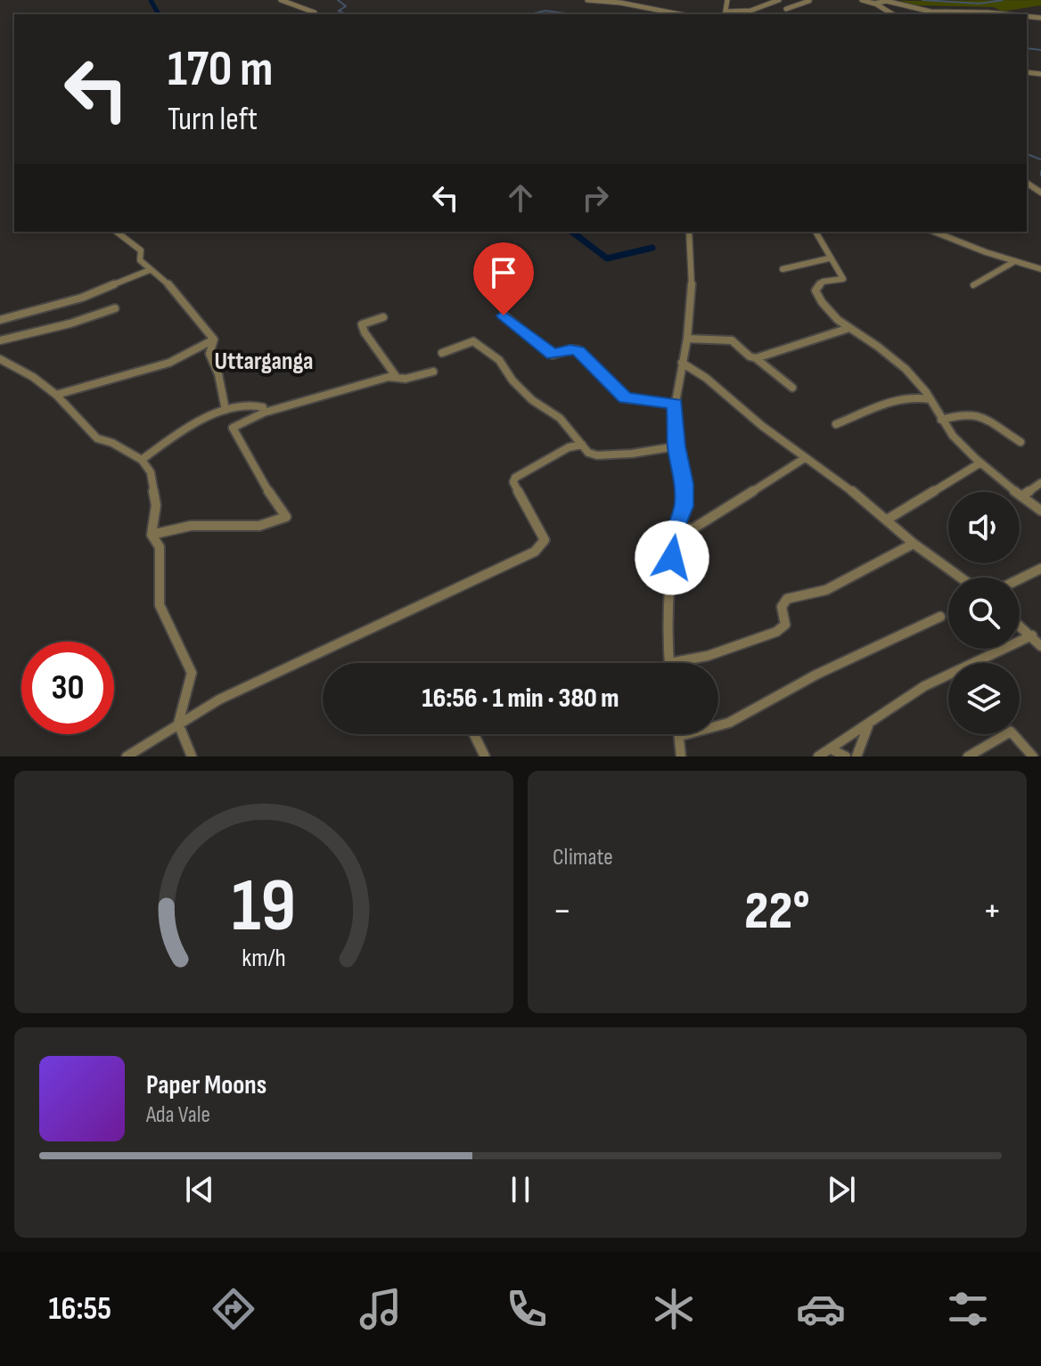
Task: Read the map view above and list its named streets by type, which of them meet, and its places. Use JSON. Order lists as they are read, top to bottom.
{
  "districts": ["Uttarganga"],
  "page": {
    "turn": ["170 m", "Turn left"],
    "limit": "30",
    "trip": "16:56 · 1 min · 380 m",
    "tile": "Climate",
    "heat": ["−", "22°", "+"],
    "song": ["Paper Moons", "Ada Vale"],
    "tabs": "16:55",
    "gauge": ["19", "km/h"]
  }
}
